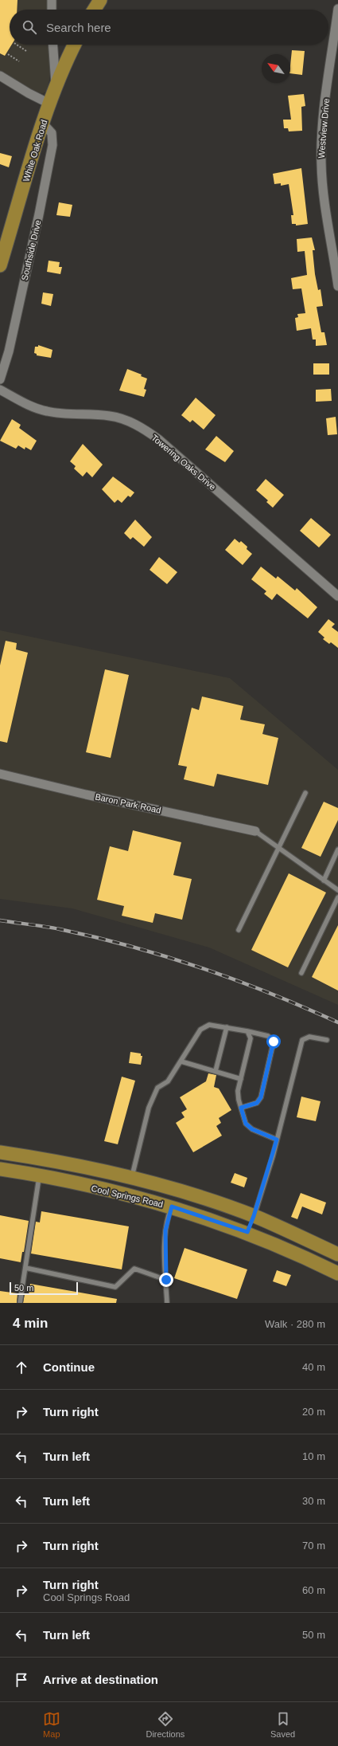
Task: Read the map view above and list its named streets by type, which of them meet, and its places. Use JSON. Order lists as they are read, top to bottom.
{
  "streets": {
    "main road": ["White Oak Road", "Cool Springs Road"],
    "street": [
      "Westview Drive",
      "Southside Drive",
      "Towering Oaks Drive",
      "Baron Park Road"
    ]
  },
  "crossings": [
    ["White Oak Road", "Southside Drive"]
  ],
  "scale_bar": "50 m",
  "north": "top left",
  "page": {
    "search": "Search here",
    "scale": "50 m",
    "heading": ["4 min", "Walk · 280 m"],
    "list": [
      ["Continue", "40 m"],
      ["Turn right", "20 m"],
      ["Turn left", "10 m"],
      ["Turn left", "30 m"],
      ["Turn right", "70 m"],
      ["Turn right", "Cool Springs Road", "60 m"],
      ["Turn left", "50 m"],
      "Arrive at destination"
    ],
    "nav": ["Map", "Directions", "Saved"]
  }
}
